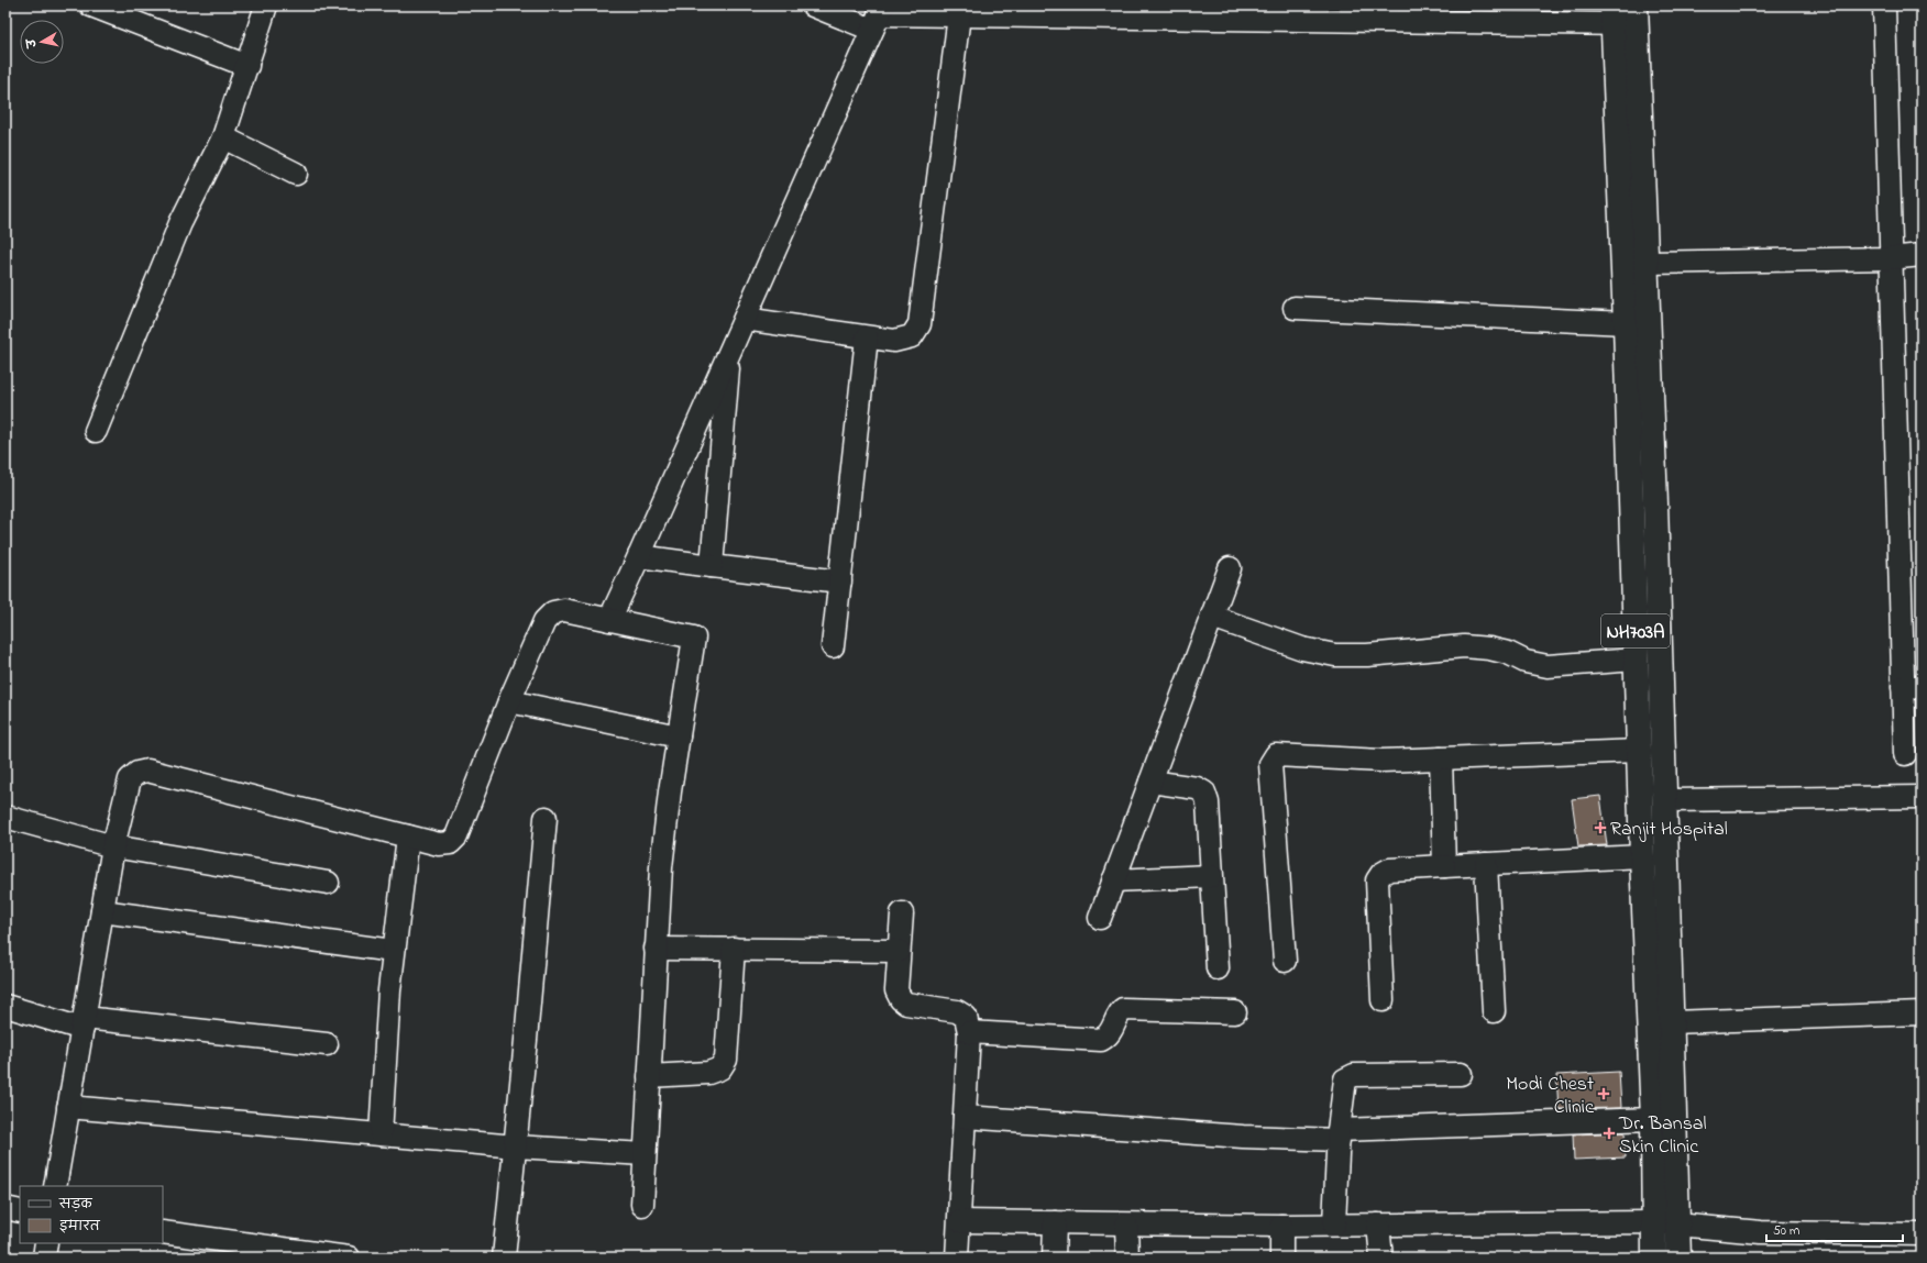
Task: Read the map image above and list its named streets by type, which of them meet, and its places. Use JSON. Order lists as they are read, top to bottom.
{
  "streets": {
    "highway": ["NH703A"]
  },
  "places": {
    "health": ["Ranjit Hospital", "Modi Chest Clinic", "Dr. Bansal Skin Clinic"]
  },
  "legend": ["सड़क", "इमारत"],
  "scale_bar": "50 m",
  "north": "left"
}
